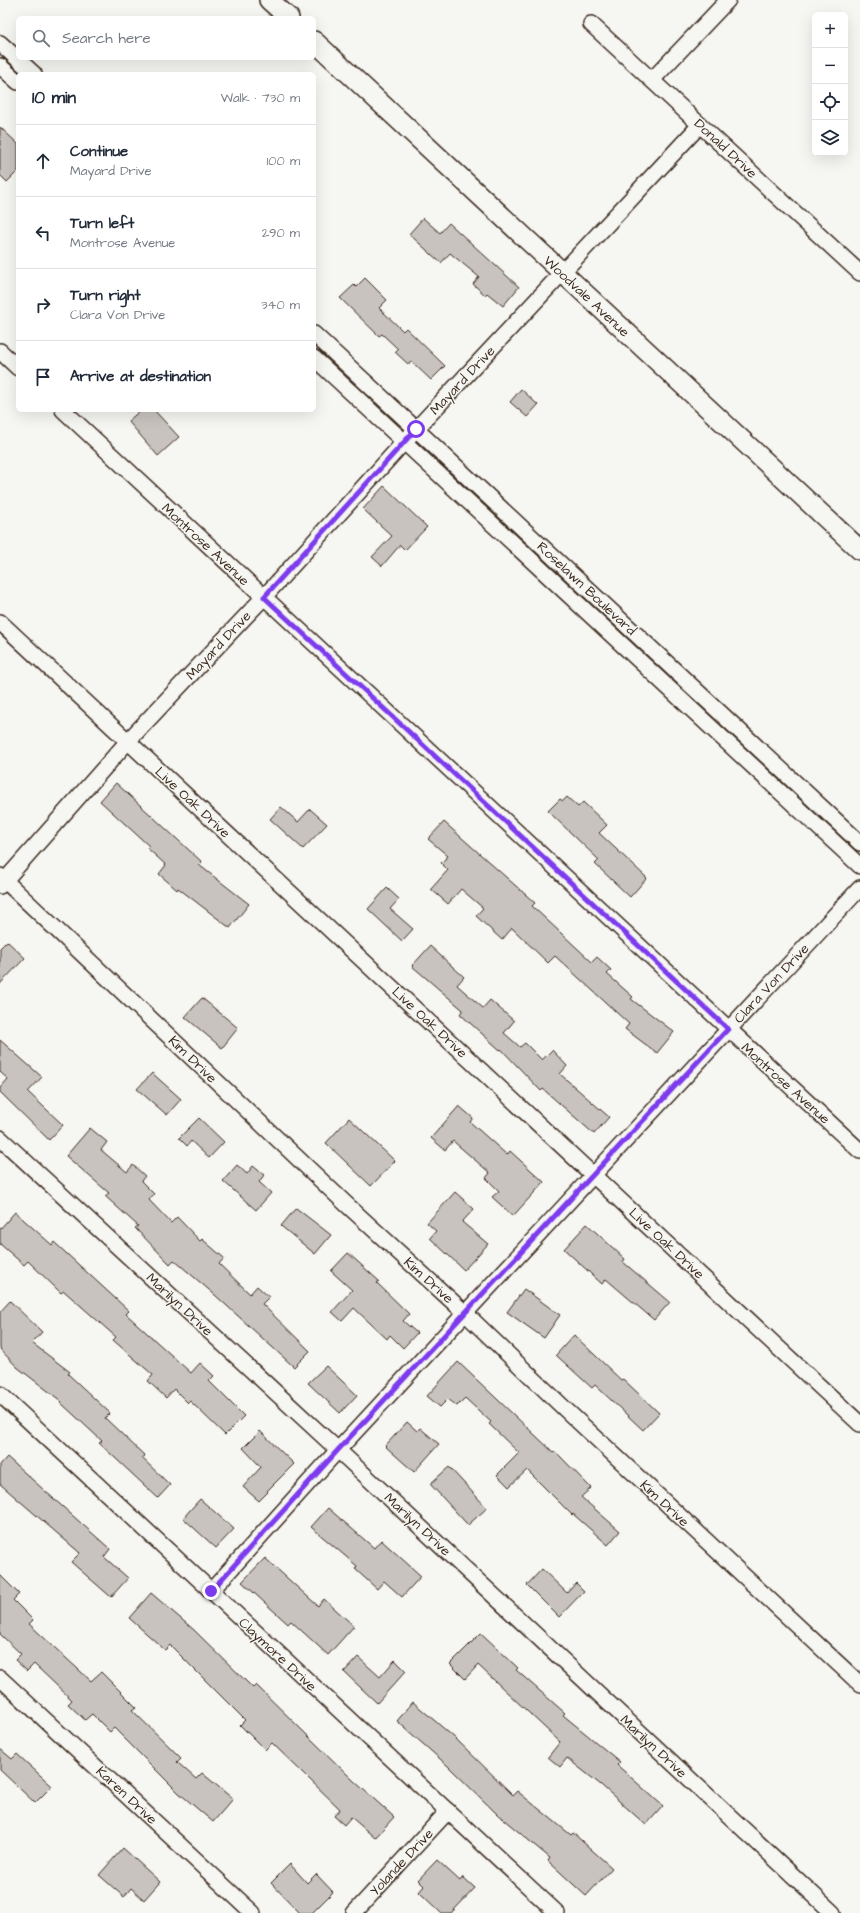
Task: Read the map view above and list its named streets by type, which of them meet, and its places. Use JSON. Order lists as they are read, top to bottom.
{
  "streets": {
    "street": [
      "Donald Drive",
      "Woodvale Avenue",
      "Mayard Drive",
      "Montrose Avenue",
      "Roselawn Boulevard",
      "Live Oak Drive",
      "Clara Von Drive",
      "Kim Drive",
      "Marilyn Drive",
      "Claymore Drive",
      "Karen Drive",
      "Yolande Drive"
    ]
  },
  "crossings": [
    ["Donald Drive", "Mayard Drive"],
    ["Woodvale Avenue", "Mayard Drive"],
    ["Mayard Drive", "Montrose Avenue"],
    ["Mayard Drive", "Roselawn Boulevard"],
    ["Mayard Drive", "Live Oak Drive"],
    ["Mayard Drive", "Kim Drive"],
    ["Montrose Avenue", "Clara Von Drive"],
    ["Live Oak Drive", "Clara Von Drive"],
    ["Clara Von Drive", "Kim Drive"],
    ["Clara Von Drive", "Marilyn Drive"],
    ["Clara Von Drive", "Claymore Drive"],
    ["Claymore Drive", "Yolande Drive"]
  ],
  "page": {
    "map_buttons": ["+", "−"],
    "search": "Search here",
    "heading": ["10 min", "Walk · 730 m"],
    "list": [
      ["Continue", "Mayard Drive", "100 m"],
      ["Turn left", "Montrose Avenue", "290 m"],
      ["Turn right", "Clara Von Drive", "340 m"],
      "Arrive at destination"
    ]
  }
}
